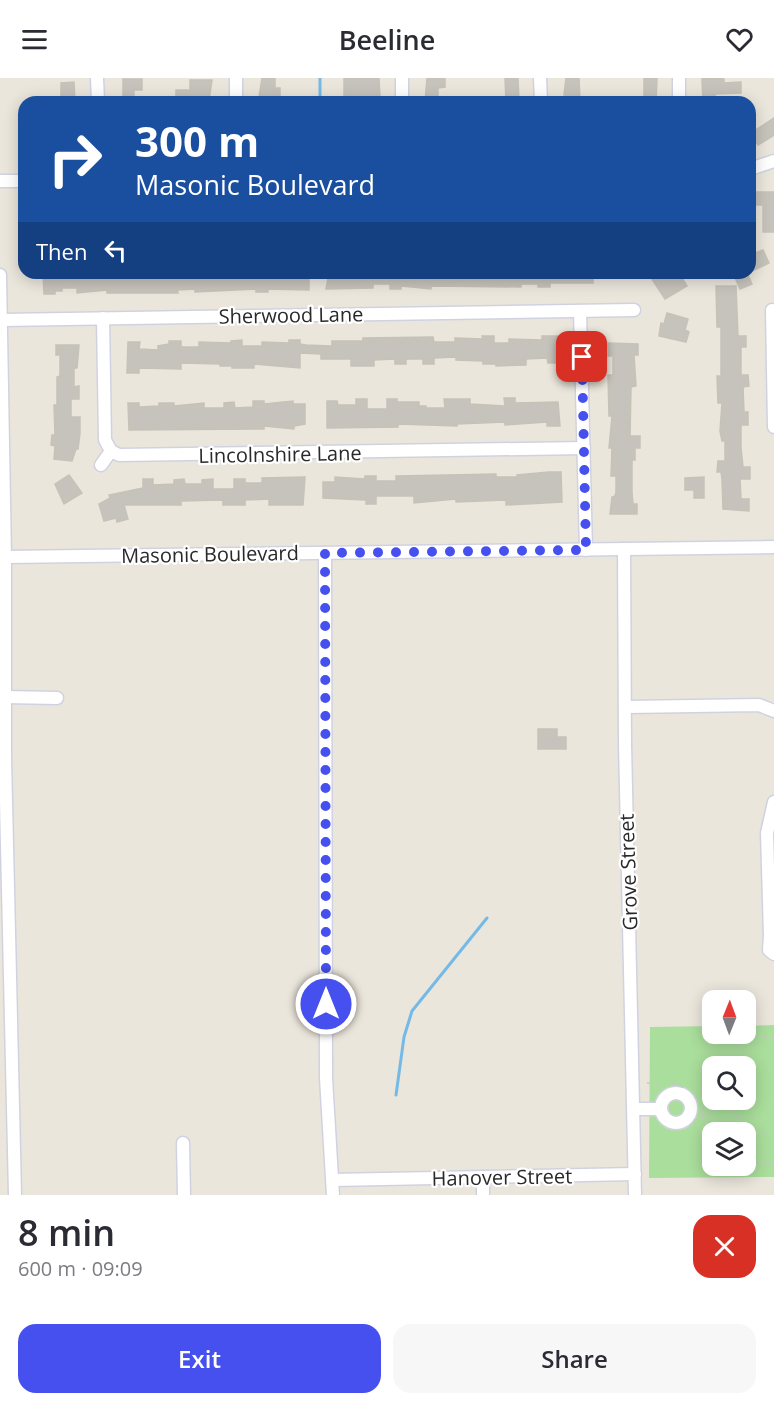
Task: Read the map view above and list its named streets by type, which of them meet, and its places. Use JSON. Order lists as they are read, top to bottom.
{
  "streets": {
    "street": [
      "Sherwood Lane",
      "Lincolnshire Lane",
      "Masonic Boulevard",
      "Grove Street",
      "Hanover Street"
    ]
  },
  "crossings": [
    ["Masonic Boulevard", "Grove Street"],
    ["Grove Street", "Hanover Street"]
  ],
  "north": "top",
  "page": {
    "header": "Beeline",
    "turn": ["300 m", "Masonic Boulevard"],
    "then": "Then",
    "heading": ["8 min", "600 m · 09:09"],
    "buttons": ["Exit", "Share"]
  }
}
